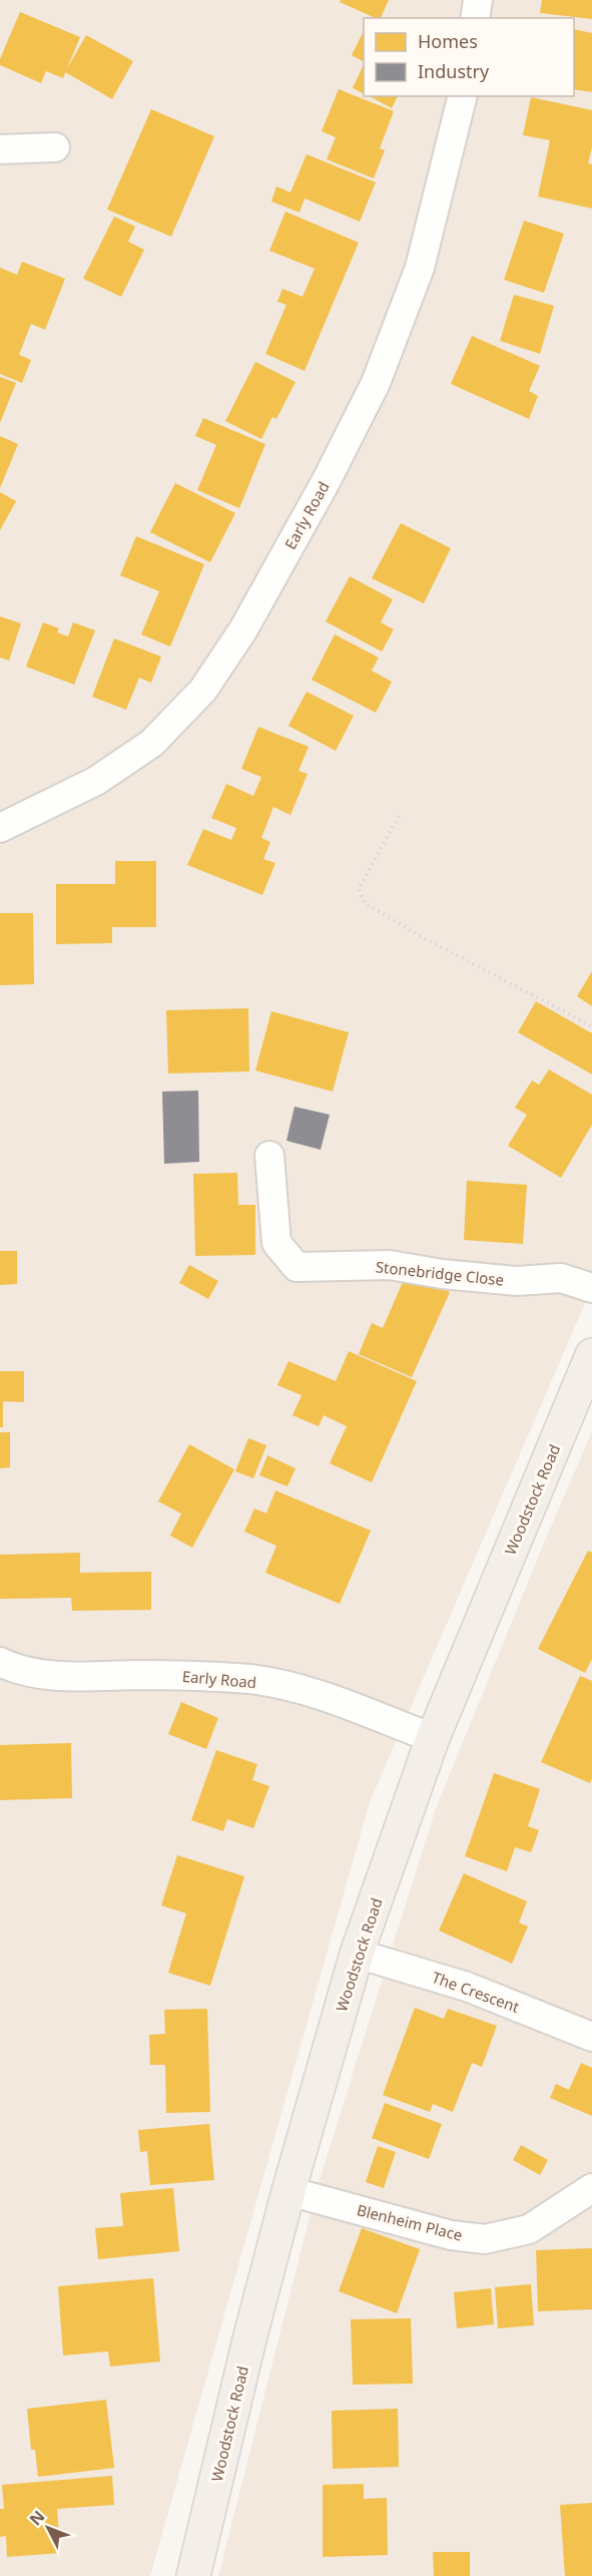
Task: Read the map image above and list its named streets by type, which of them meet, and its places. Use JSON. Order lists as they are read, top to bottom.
{
  "streets": {
    "main road": ["Woodstock Road"],
    "street": [
      "Early Road",
      "Stonebridge Close",
      "The Crescent",
      "Blenheim Place"
    ]
  },
  "crossings": [
    ["Early Road", "Woodstock Road"],
    ["Woodstock Road", "The Crescent"],
    ["Woodstock Road", "Blenheim Place"]
  ],
  "legend": ["Homes", "Industry"],
  "north": "top left"
}
